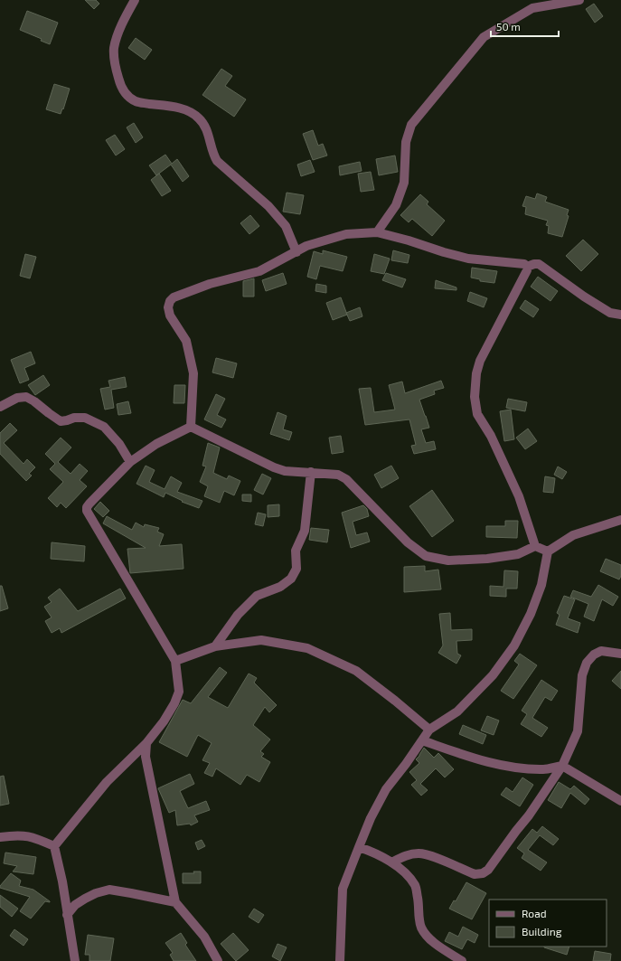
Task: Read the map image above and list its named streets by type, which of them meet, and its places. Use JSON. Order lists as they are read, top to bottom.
{
  "legend": ["Road", "Building"],
  "scale_bar": "50 m"
}
